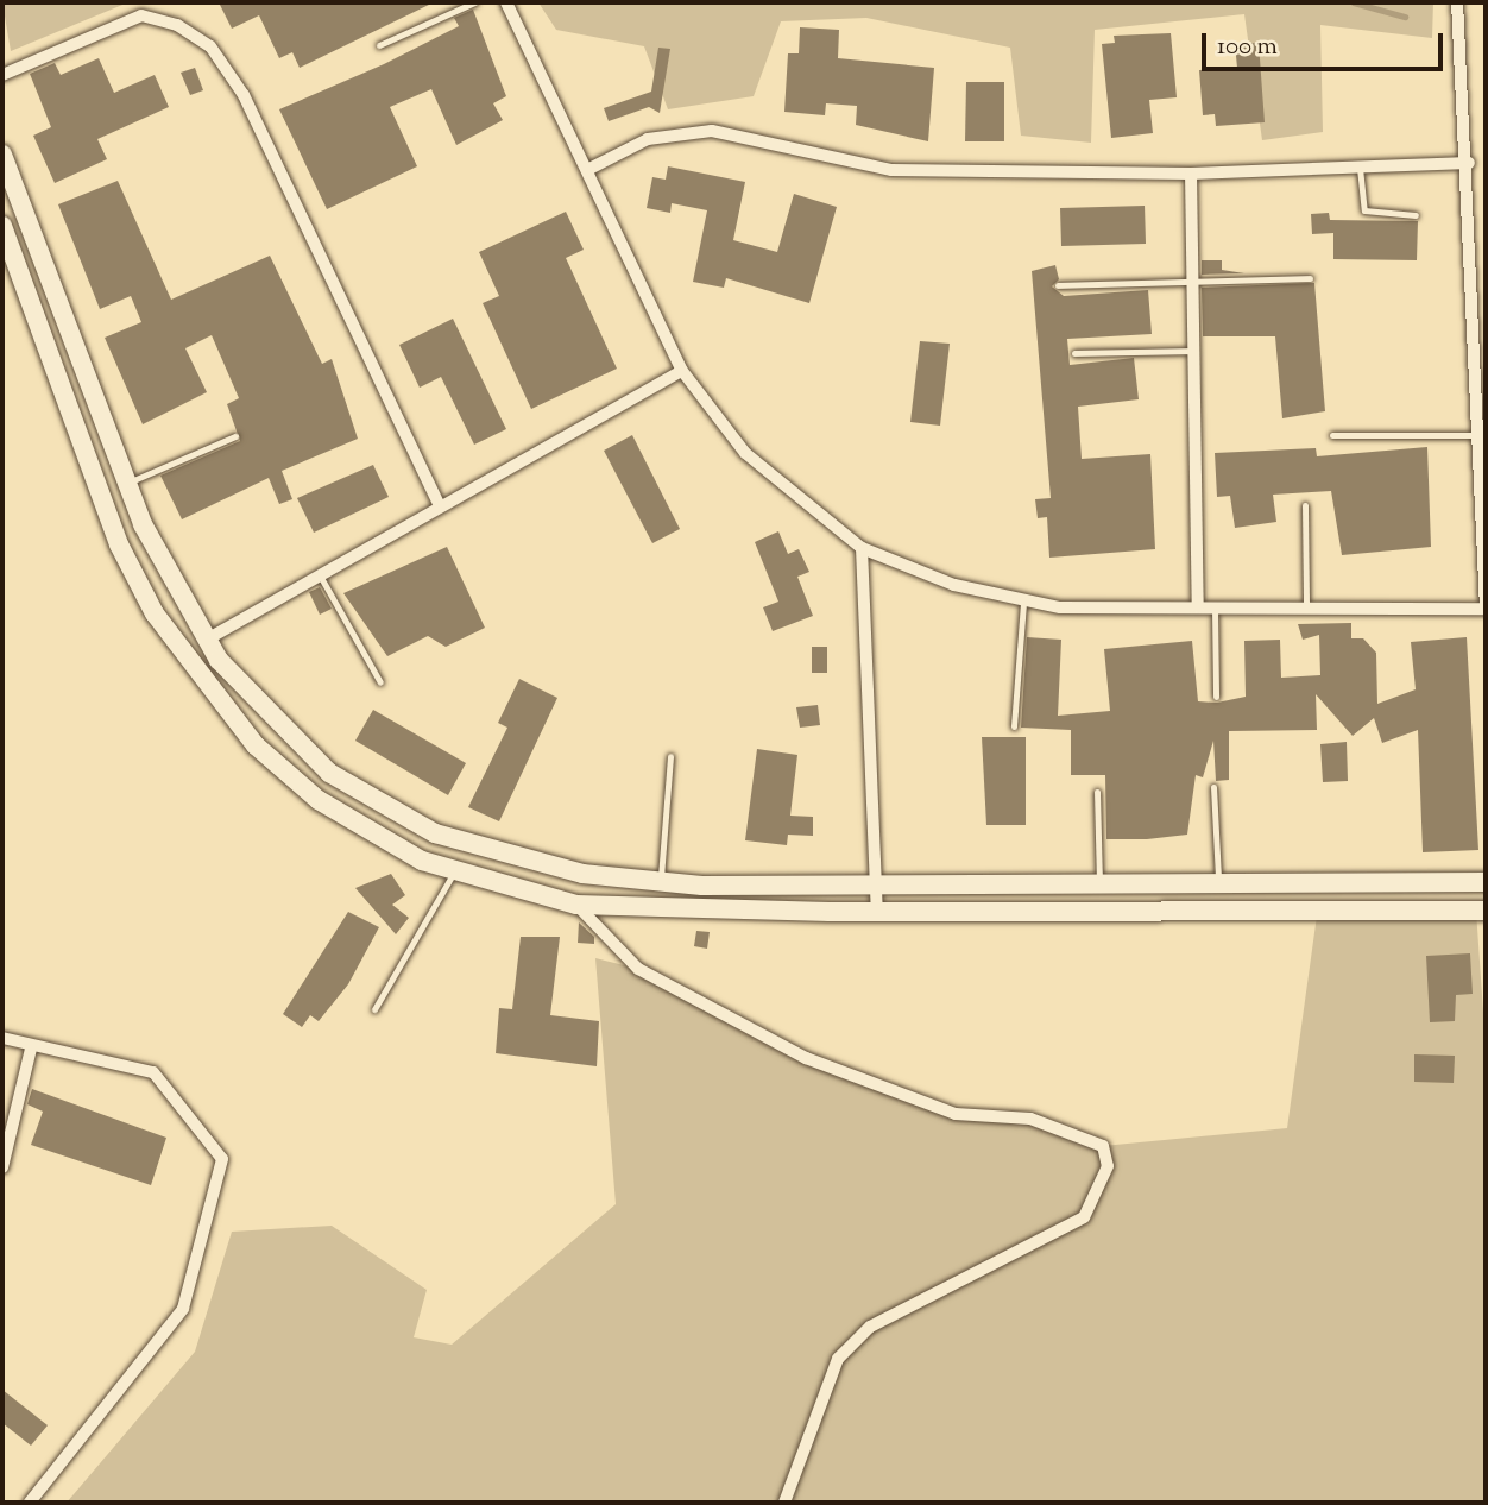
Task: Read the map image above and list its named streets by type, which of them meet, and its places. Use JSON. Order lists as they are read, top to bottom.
{
  "scale_bar": "100 m"
}
